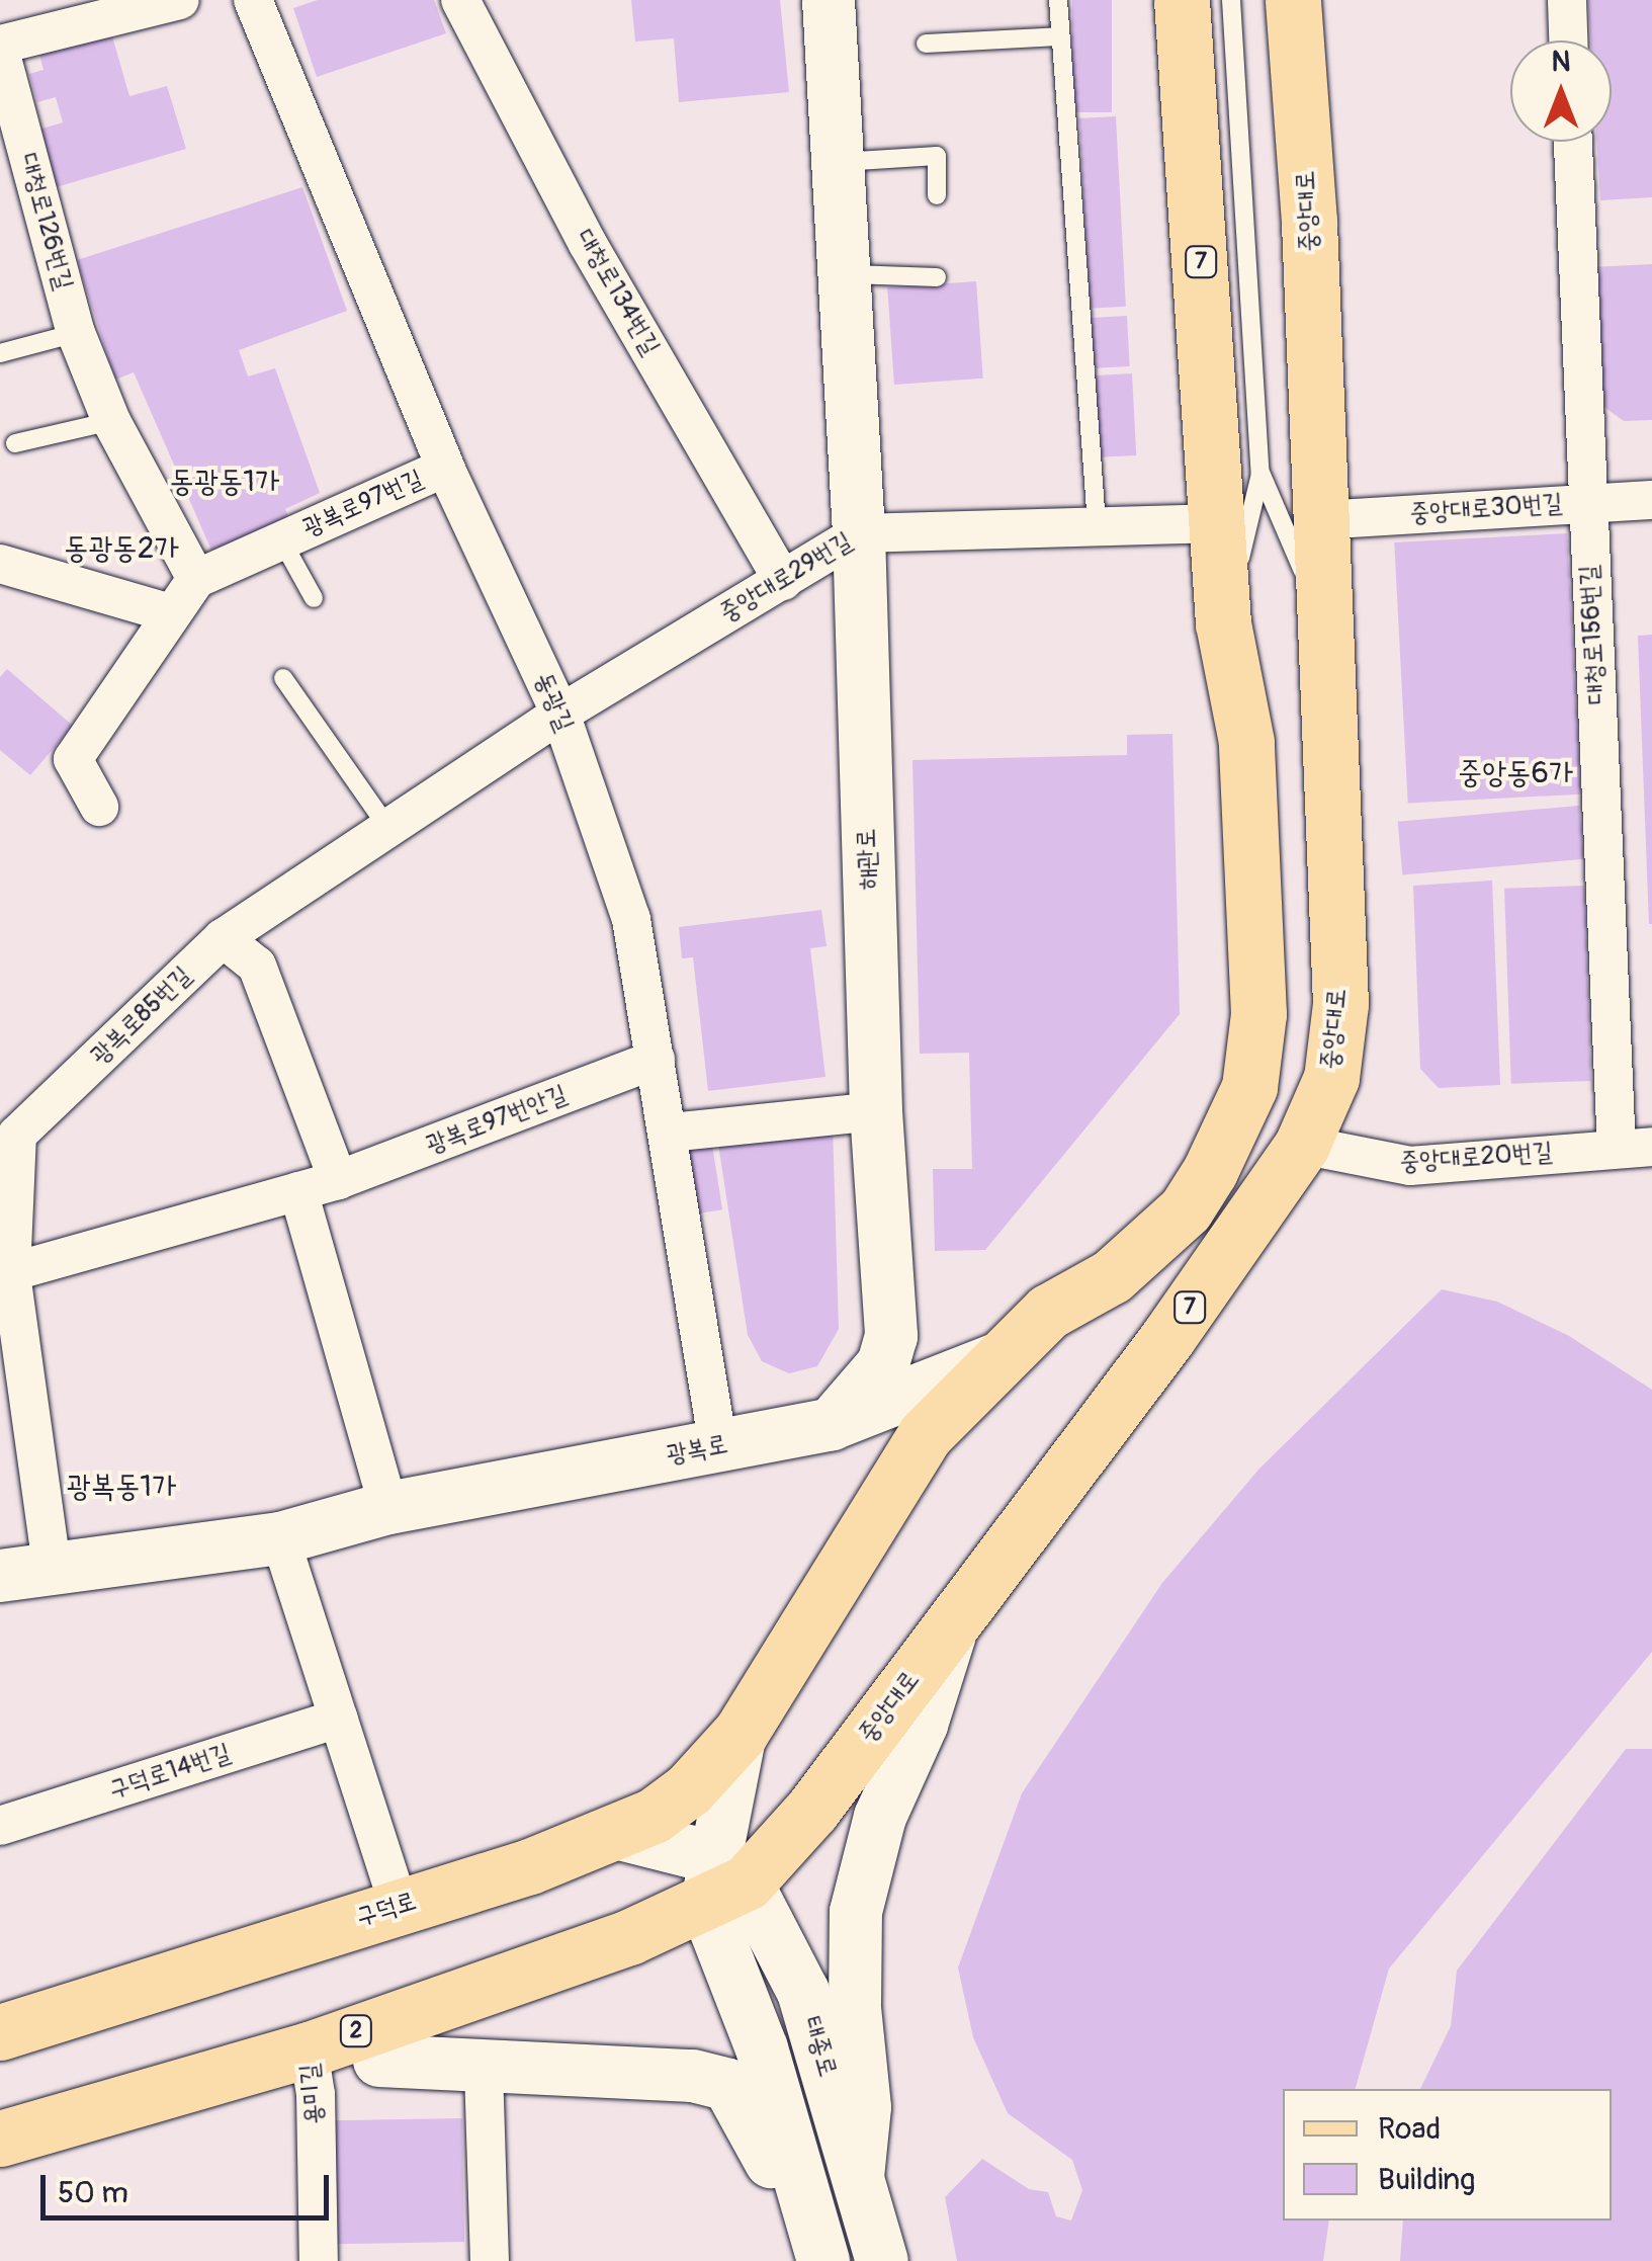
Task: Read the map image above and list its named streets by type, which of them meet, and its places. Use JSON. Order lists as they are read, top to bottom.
{
  "streets": {
    "main road": [
      "중앙대로",
      "7",
      "해관로",
      "광복로",
      "구덕로",
      "2",
      "태종로"
    ],
    "street": [
      "대청로126번길",
      "대청로134번길",
      "광복로97번길",
      "중앙대로30번길",
      "중앙대로29번길",
      "대청로156번길",
      "동광길",
      "광복로85번길",
      "광복로97번안길",
      "중앙대로20번길",
      "구덕로14번길",
      "용미길"
    ]
  },
  "crossings": [
    ["중앙대로", "중앙대로30번길"],
    ["중앙대로", "중앙대로20번길"],
    ["중앙대로", "2"],
    ["중앙대로", "태종로"],
    ["대청로126번길", "광복로97번길"],
    ["7", "중앙대로29번길"],
    ["7", "광복로"],
    ["7", "구덕로"],
    ["대청로134번길", "중앙대로29번길"],
    ["광복로97번길", "동광길"],
    ["중앙대로30번길", "대청로156번길"],
    ["중앙대로29번길", "동광길"],
    ["중앙대로29번길", "해관로"],
    ["중앙대로29번길", "광복로85번길"],
    ["대청로156번길", "중앙대로20번길"],
    ["동광길", "광복로85번길"],
    ["동광길", "광복로97번안길"],
    ["동광길", "광복로"],
    ["해관로", "광복로"],
    ["광복로85번길", "광복로97번안길"],
    ["광복로85번길", "광복로"],
    ["2", "태종로"],
    ["2", "용미길"]
  ],
  "districts": [
    "동광동1가",
    "동광동2가",
    "중앙동6가",
    "광복동1가"
  ],
  "legend": ["Road", "Building"],
  "scale_bar": "50 m",
  "north": "top"
}
